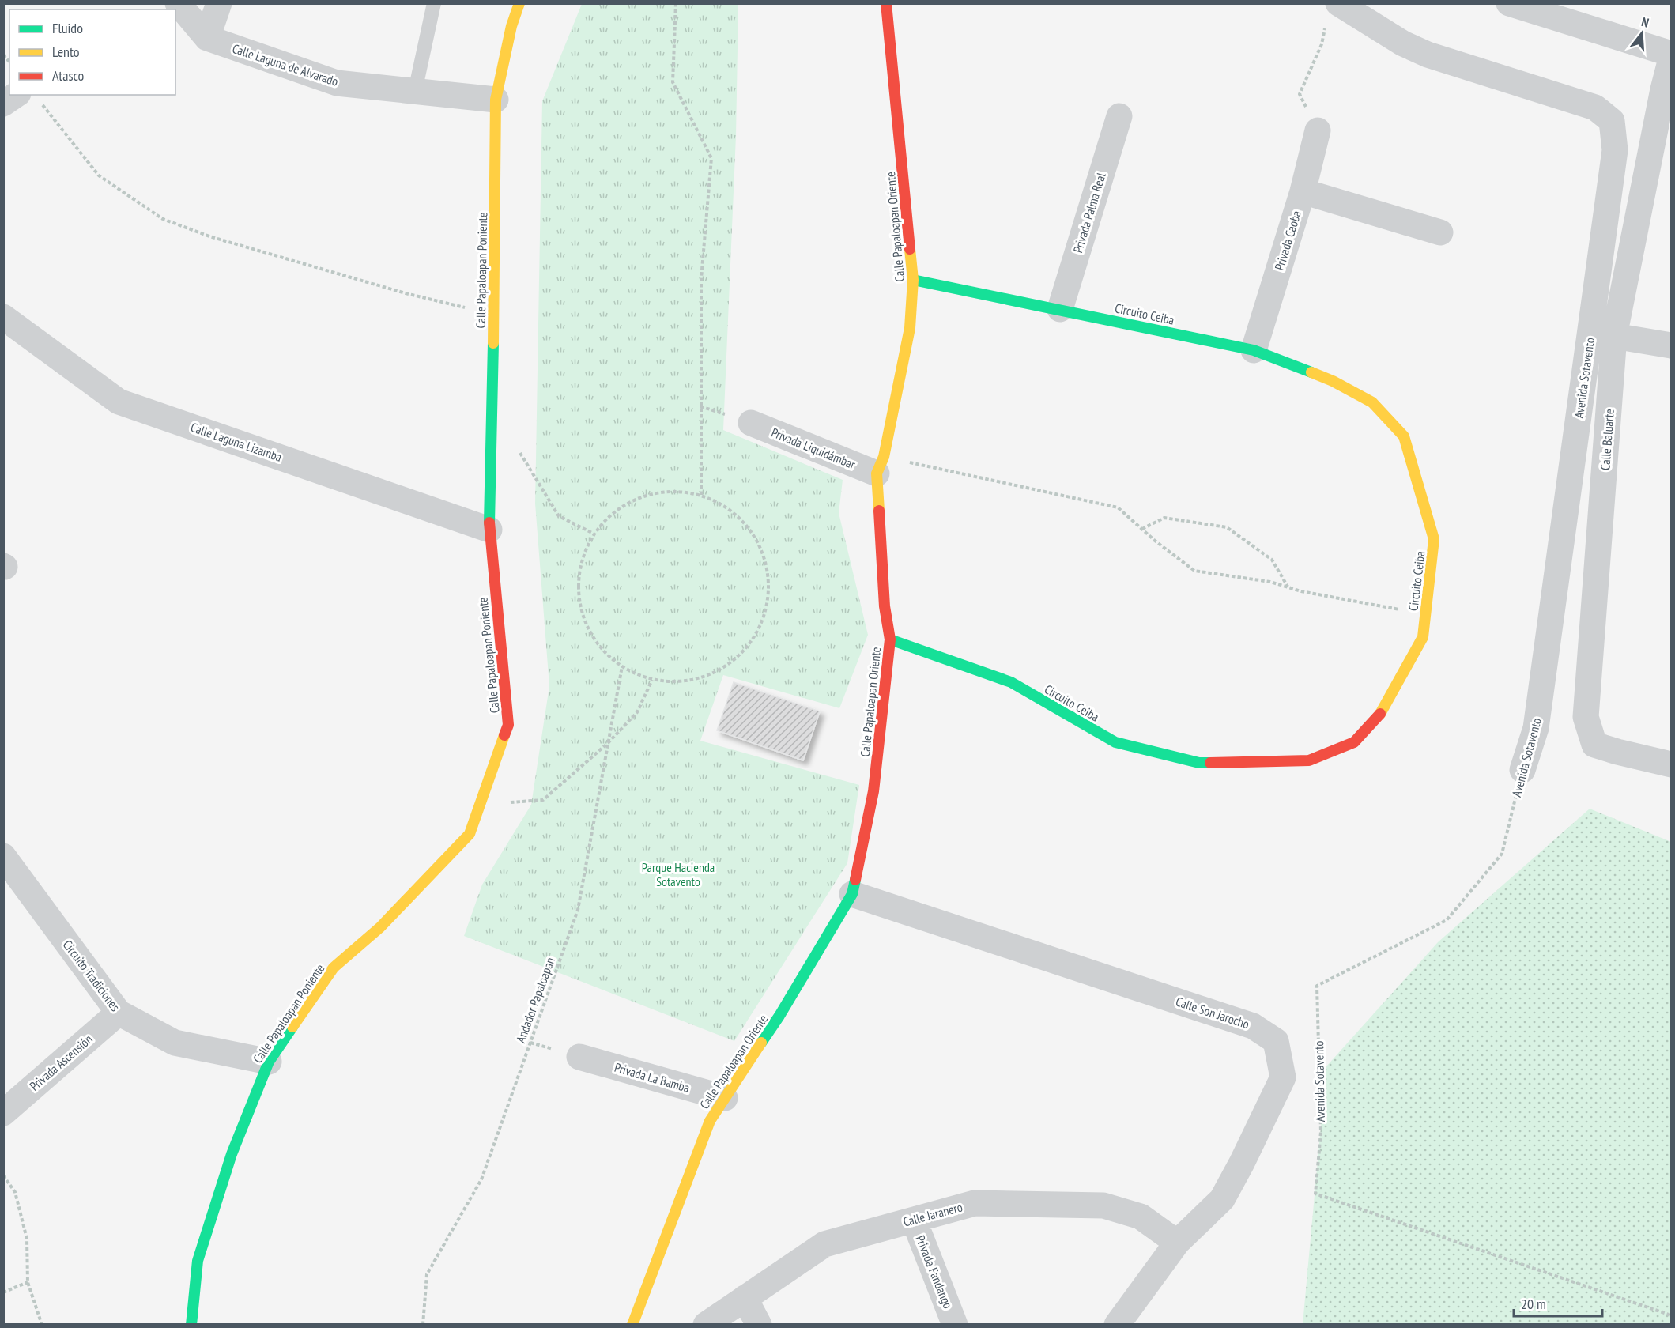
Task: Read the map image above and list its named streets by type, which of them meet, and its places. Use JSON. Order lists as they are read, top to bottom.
{
  "streets": {
    "street": [
      "Calle Laguna de Alvarado",
      "Privada Palma Real",
      "Calle Papaloapan Oriente",
      "Privada Caoba",
      "Calle Papaloapan Poniente",
      "Circuito Ceiba",
      "Avenida Sotavento",
      "Calle Baluarte",
      "Calle Laguna Lizamba",
      "Privada Liquidámbar",
      "Circuito Tradiciones",
      "Calle Son Jarocho",
      "Privada Ascensión",
      "Privada La Bamba",
      "Calle Jaranero",
      "Privada Fandango"
    ],
    "path": ["Andador Papaloapan"]
  },
  "crossings": [
    ["Calle Laguna de Alvarado", "Calle Papaloapan Poniente"],
    ["Privada Palma Real", "Circuito Ceiba"],
    ["Calle Papaloapan Oriente", "Circuito Ceiba"],
    ["Calle Papaloapan Oriente", "Privada Liquidámbar"],
    ["Calle Papaloapan Oriente", "Calle Son Jarocho"],
    ["Calle Papaloapan Oriente", "Privada La Bamba"],
    ["Privada Caoba", "Circuito Ceiba"],
    ["Calle Papaloapan Poniente", "Calle Laguna Lizamba"],
    ["Calle Papaloapan Poniente", "Circuito Tradiciones"],
    ["Circuito Tradiciones", "Privada Ascensión"],
    ["Calle Son Jarocho", "Calle Jaranero"],
    ["Calle Jaranero", "Privada Fandango"]
  ],
  "parks": ["Parque Hacienda Sotavento"],
  "legend": ["Fluido", "Lento", "Atasco"],
  "scale_bar": "20 m",
  "north": "top"
}
